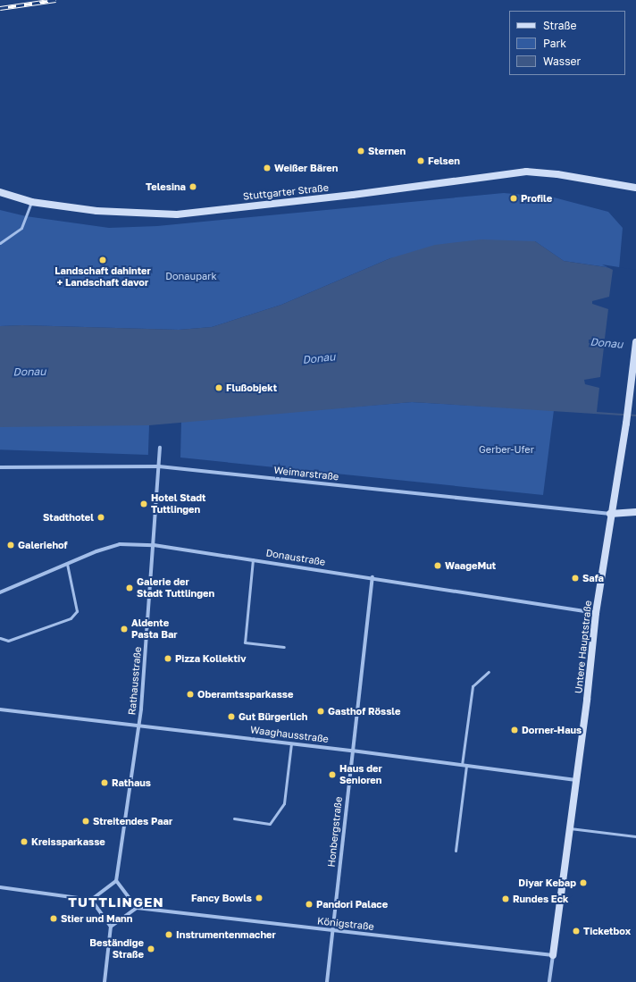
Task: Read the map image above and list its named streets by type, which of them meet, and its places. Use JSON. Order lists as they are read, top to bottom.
{
  "streets": {
    "street": [
      "Stuttgarter Straße",
      "Weimarstraße",
      "Donaustraße",
      "Untere Hauptstraße",
      "Rathausstraße",
      "Waaghausstraße",
      "Honbergstraße",
      "Königstraße"
    ]
  },
  "crossings": [
    ["Weimarstraße", "Untere Hauptstraße"],
    ["Weimarstraße", "Rathausstraße"],
    ["Donaustraße", "Untere Hauptstraße"],
    ["Donaustraße", "Rathausstraße"],
    ["Donaustraße", "Honbergstraße"],
    ["Untere Hauptstraße", "Waaghausstraße"],
    ["Untere Hauptstraße", "Königstraße"],
    ["Rathausstraße", "Waaghausstraße"],
    ["Waaghausstraße", "Honbergstraße"],
    ["Honbergstraße", "Königstraße"]
  ],
  "districts": ["TUTTLINGEN"],
  "water": ["Donau"],
  "parks": ["Donaupark", "Gerber-Ufer"],
  "places": [
    "Sternen",
    "Felsen",
    "Weißer Bären",
    "Telesina",
    "Profile",
    "Landschaft dahinter + Landschaft davor",
    "Flußobjekt",
    "Hotel Stadt Tuttlingen",
    "Stadthotel",
    "Galeriehof",
    "WaageMut",
    "Safa",
    "Galerie der Stadt Tuttlingen",
    "Aldente Pasta Bar",
    "Pizza Kollektiv",
    "Oberamtssparkasse",
    "Gasthof Rössle",
    "Gut Bürgerlich",
    "Dorner-Haus",
    "Haus der Senioren",
    "Rathaus",
    "Streitendes Paar",
    "Kreissparkasse",
    "Diyar Kebap",
    "Fancy Bowls",
    "Rundes Eck",
    "Pandori Palace",
    "Stier und Mann",
    "Ticketbox",
    "Instrumentenmacher",
    "Beständige Straße"
  ],
  "legend": ["Straße", "Park", "Wasser"]
}
